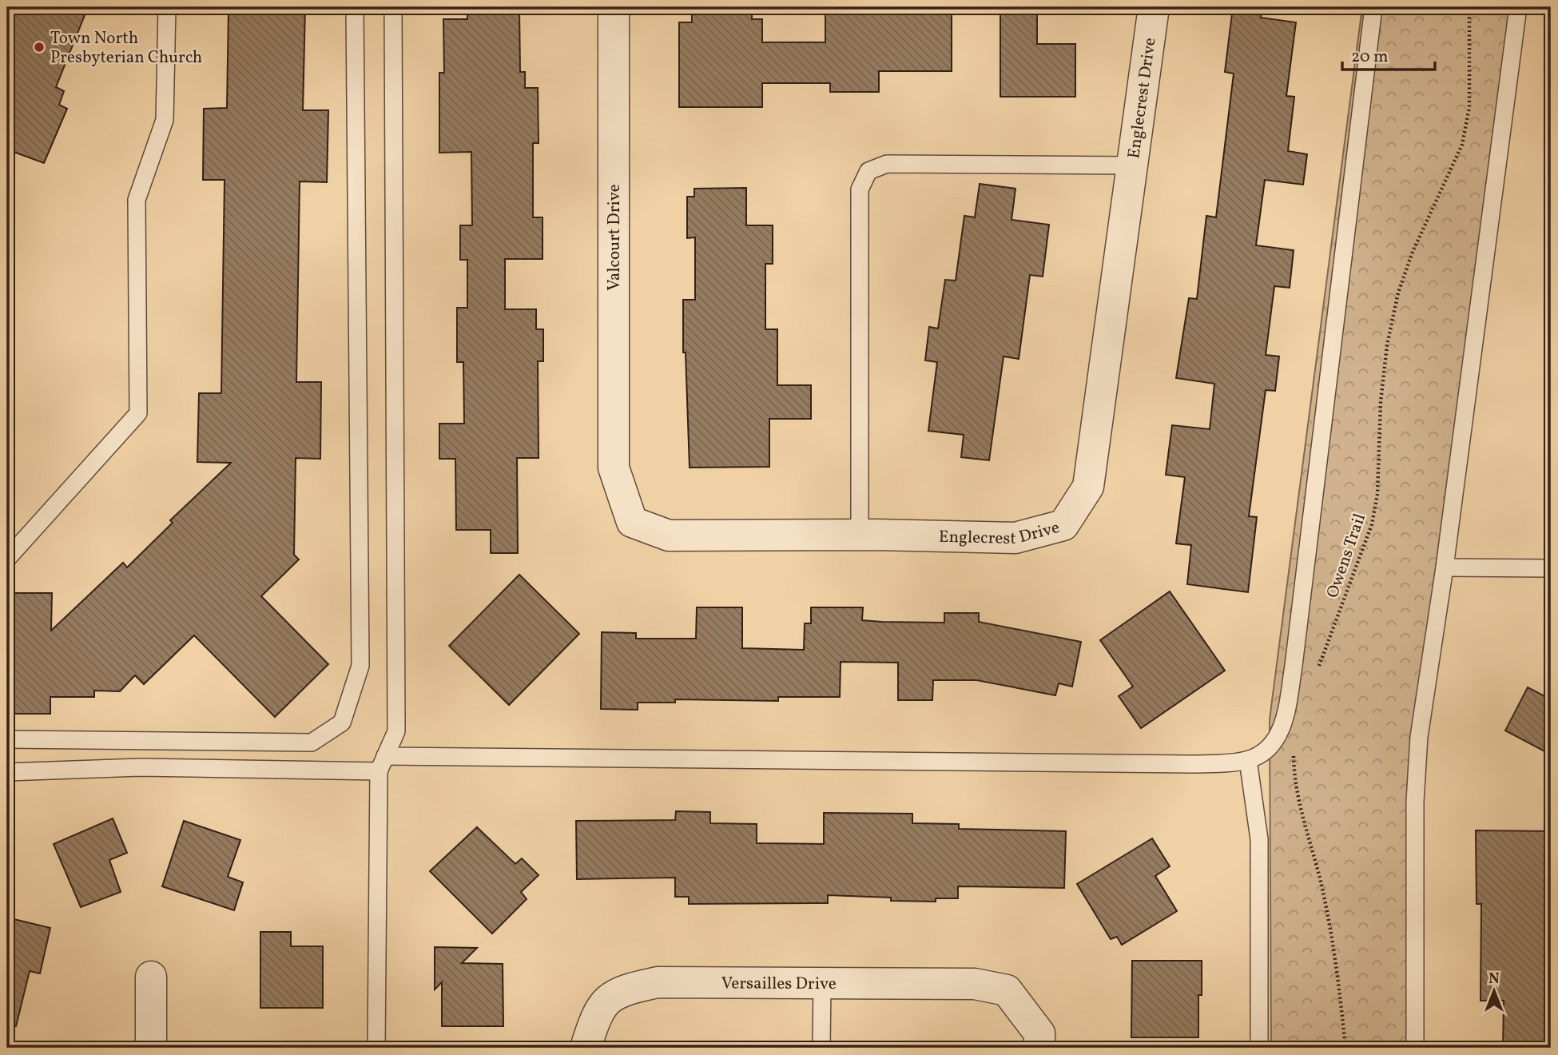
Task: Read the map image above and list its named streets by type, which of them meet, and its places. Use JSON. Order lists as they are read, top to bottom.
{
  "streets": {
    "street": ["Englecrest Drive", "Valcourt Drive", "Versailles Drive"],
    "path": ["Owens Trail"]
  },
  "crossings": [
    ["Englecrest Drive", "Valcourt Drive"]
  ],
  "places": ["Town North Presbyterian Church"],
  "scale_bar": "20 m",
  "north": "top"
}
